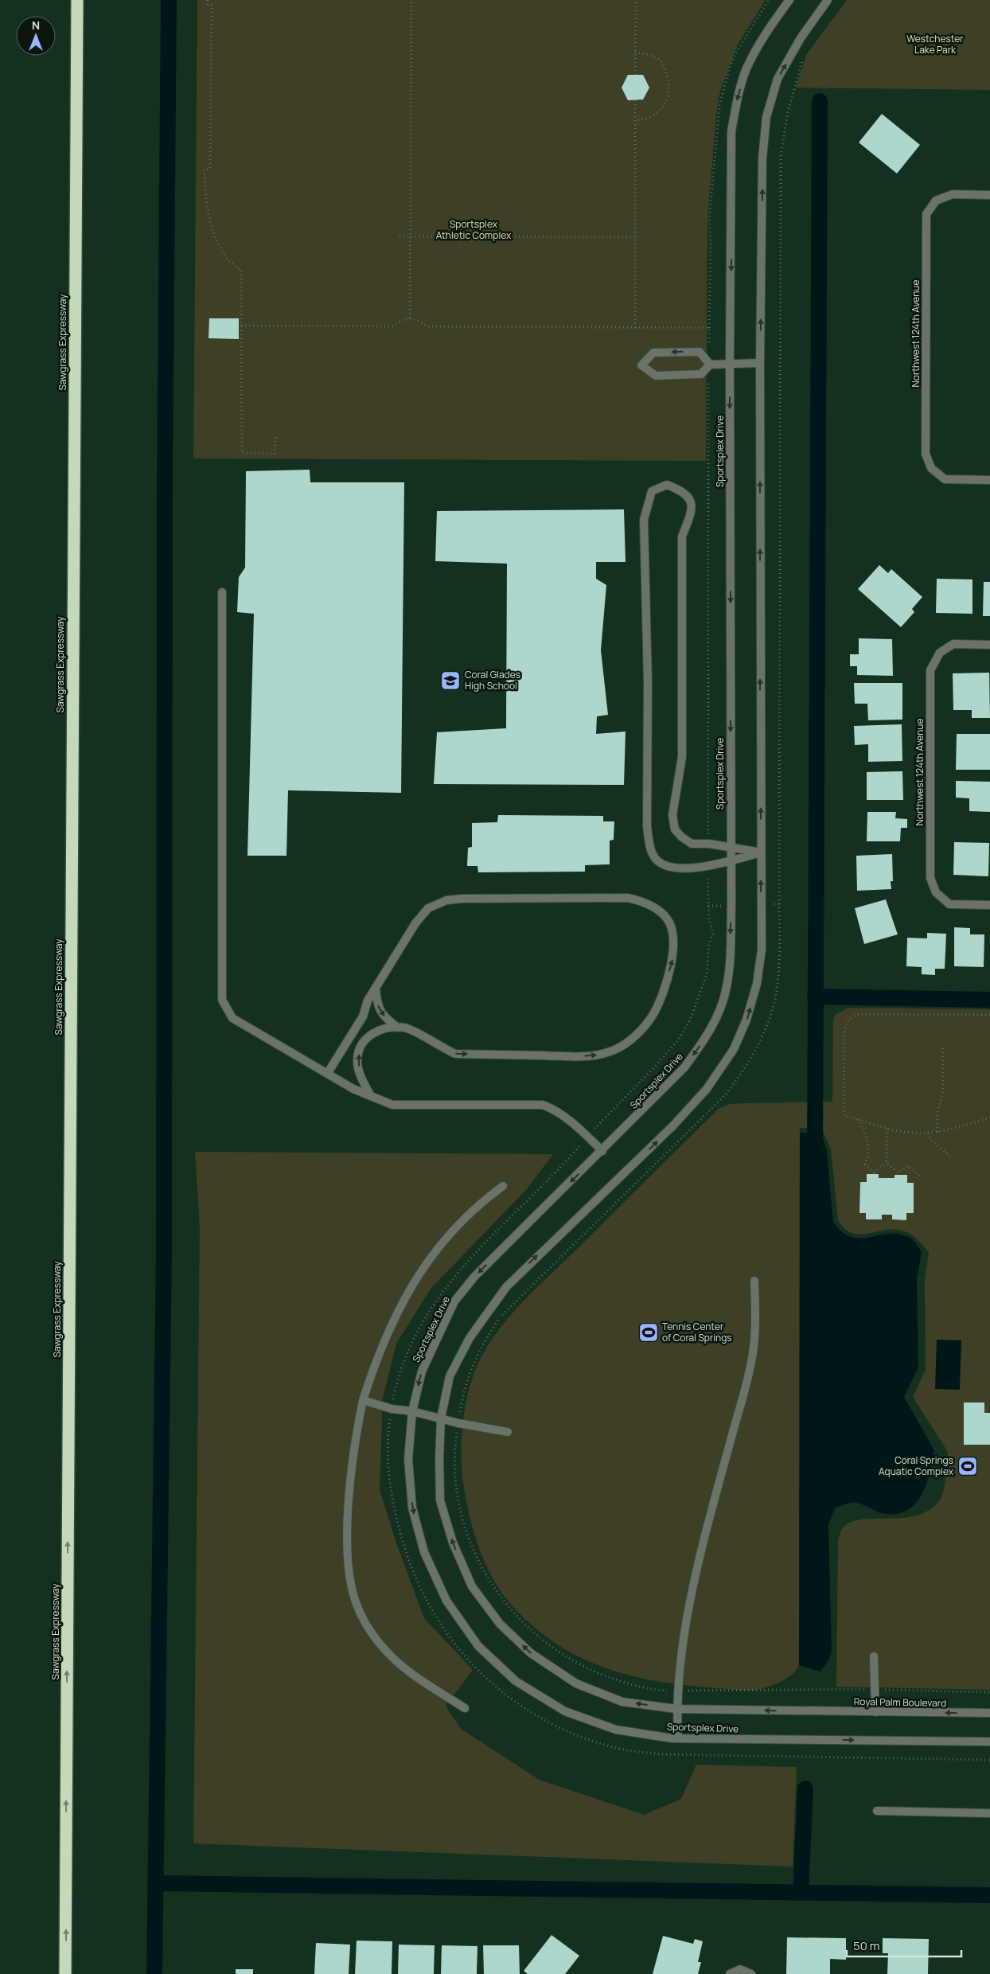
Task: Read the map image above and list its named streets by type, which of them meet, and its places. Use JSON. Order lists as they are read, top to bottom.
{
  "streets": {
    "highway": ["Sawgrass Expressway"],
    "street": ["Northwest 124th Avenue", "Sportsplex Drive", "Royal Palm Boulevard"]
  },
  "crossings": [
    ["Sportsplex Drive", "Royal Palm Boulevard"]
  ],
  "one_way": ["Sawgrass Expressway", "Royal Palm Boulevard"],
  "parks": ["Westchester Lake Park", "Sportsplex Athletic Complex"],
  "places": {
    "school or university": ["Coral Glades High School"],
    "sports": ["Tennis Center of Coral Springs", "Coral Springs Aquatic Complex"]
  },
  "scale_bar": "50 m",
  "north": "top"
}
